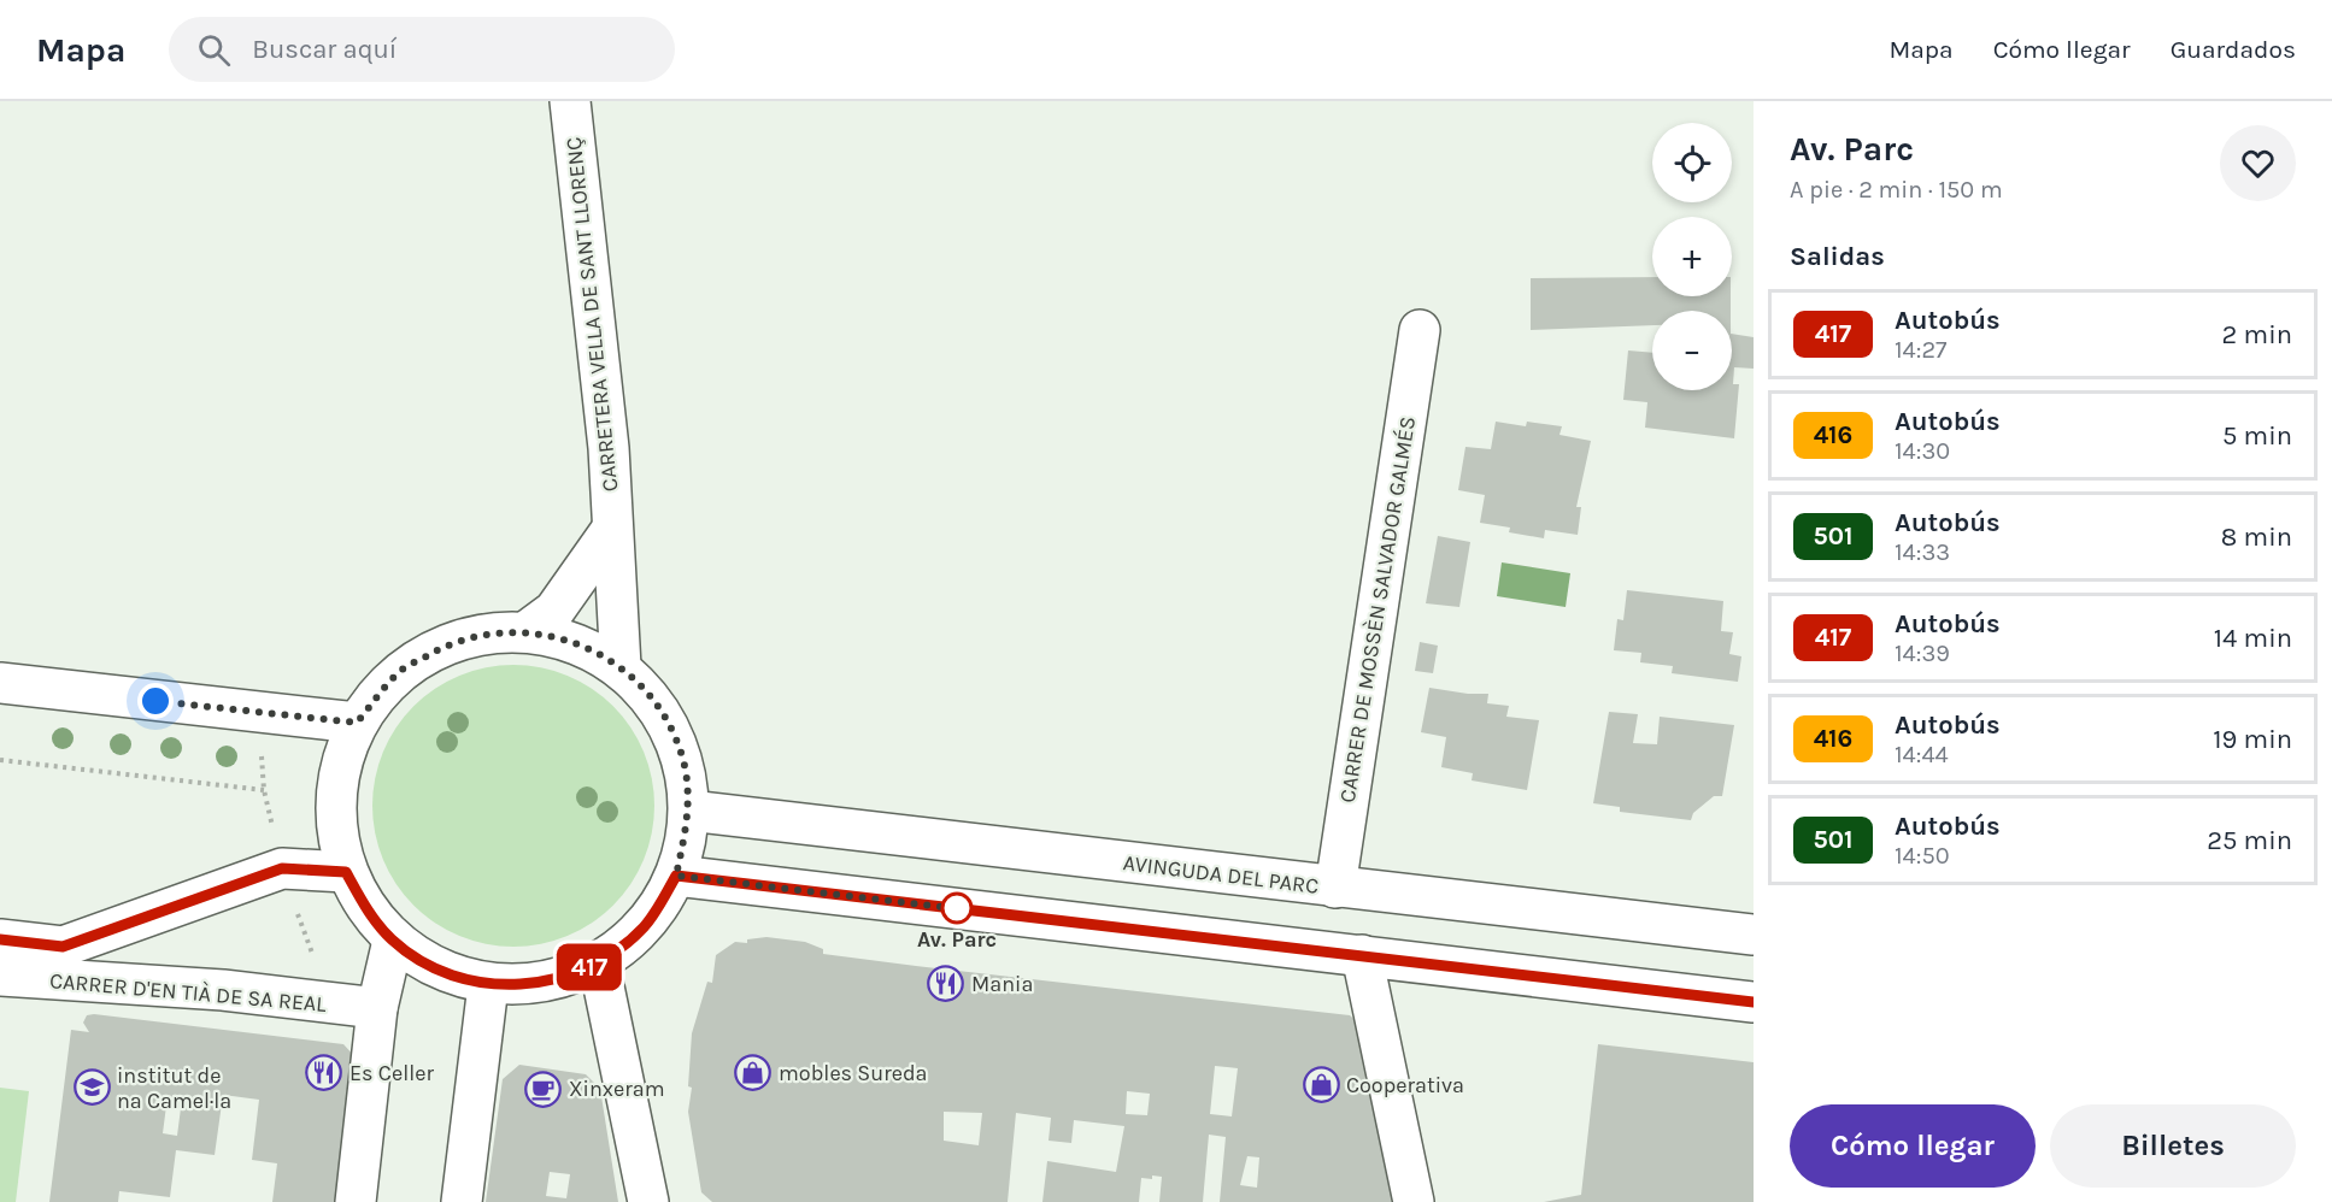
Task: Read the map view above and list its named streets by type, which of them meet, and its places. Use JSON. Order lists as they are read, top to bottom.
{
  "streets": {
    "main road": [
      "CARRETERA VELLA DE SANT LLORENÇ",
      "CARRER DE MOSSÈN SALVADOR GALMÉS",
      "AVINGUDA DEL PARC",
      "CARRER D'EN TIÀ DE SA REAL"
    ]
  },
  "crossings": [
    ["CARRER DE MOSSÈN SALVADOR GALMÉS", "AVINGUDA DEL PARC"]
  ],
  "places": {
    "other": ["Av. Parc"],
    "restaurant": ["Mania", "Es Celler"],
    "shop": ["mobles Sureda", "Cooperativa"],
    "school or university": ["institut de na Camel·la"],
    "cafe": ["Xinxeram"]
  },
  "lines": ["bus line 417"],
  "page": {
    "header": "Mapa",
    "search": "Buscar aquí",
    "nav": ["Mapa", "Cómo llegar", "Guardados"],
    "on_map": "417",
    "heading": [
      ["Av. Parc", "A pie · 2 min · 150 m"],
      "Salidas"
    ],
    "map_buttons": ["+", "−"],
    "list": [
      {
        "mark": "417",
        "name": "Autobús",
        "note": "14:27",
        "value": "2 min"
      },
      {
        "mark": "416",
        "name": "Autobús",
        "note": "14:30",
        "value": "5 min"
      },
      {
        "mark": "501",
        "name": "Autobús",
        "note": "14:33",
        "value": "8 min"
      },
      {
        "mark": "417",
        "name": "Autobús",
        "note": "14:39",
        "value": "14 min"
      },
      {
        "mark": "416",
        "name": "Autobús",
        "note": "14:44",
        "value": "19 min"
      },
      {
        "mark": "501",
        "name": "Autobús",
        "note": "14:50",
        "value": "25 min"
      }
    ],
    "buttons": ["Cómo llegar", "Billetes"]
  }
}
